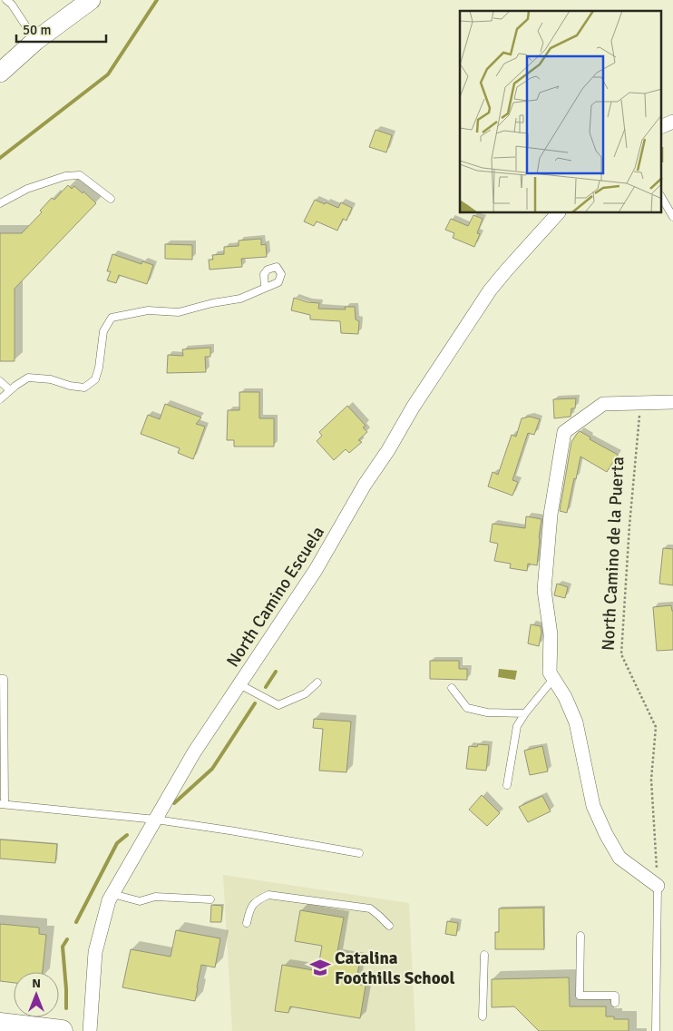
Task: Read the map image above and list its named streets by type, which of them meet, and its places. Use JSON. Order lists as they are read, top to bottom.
{
  "streets": {
    "street": ["North Camino Escuela"],
    "path": ["North Camino de la Puerta"]
  },
  "places": {
    "school or university": ["Catalina Foothills School"]
  },
  "scale_bar": "50 m",
  "north": "top"
}
